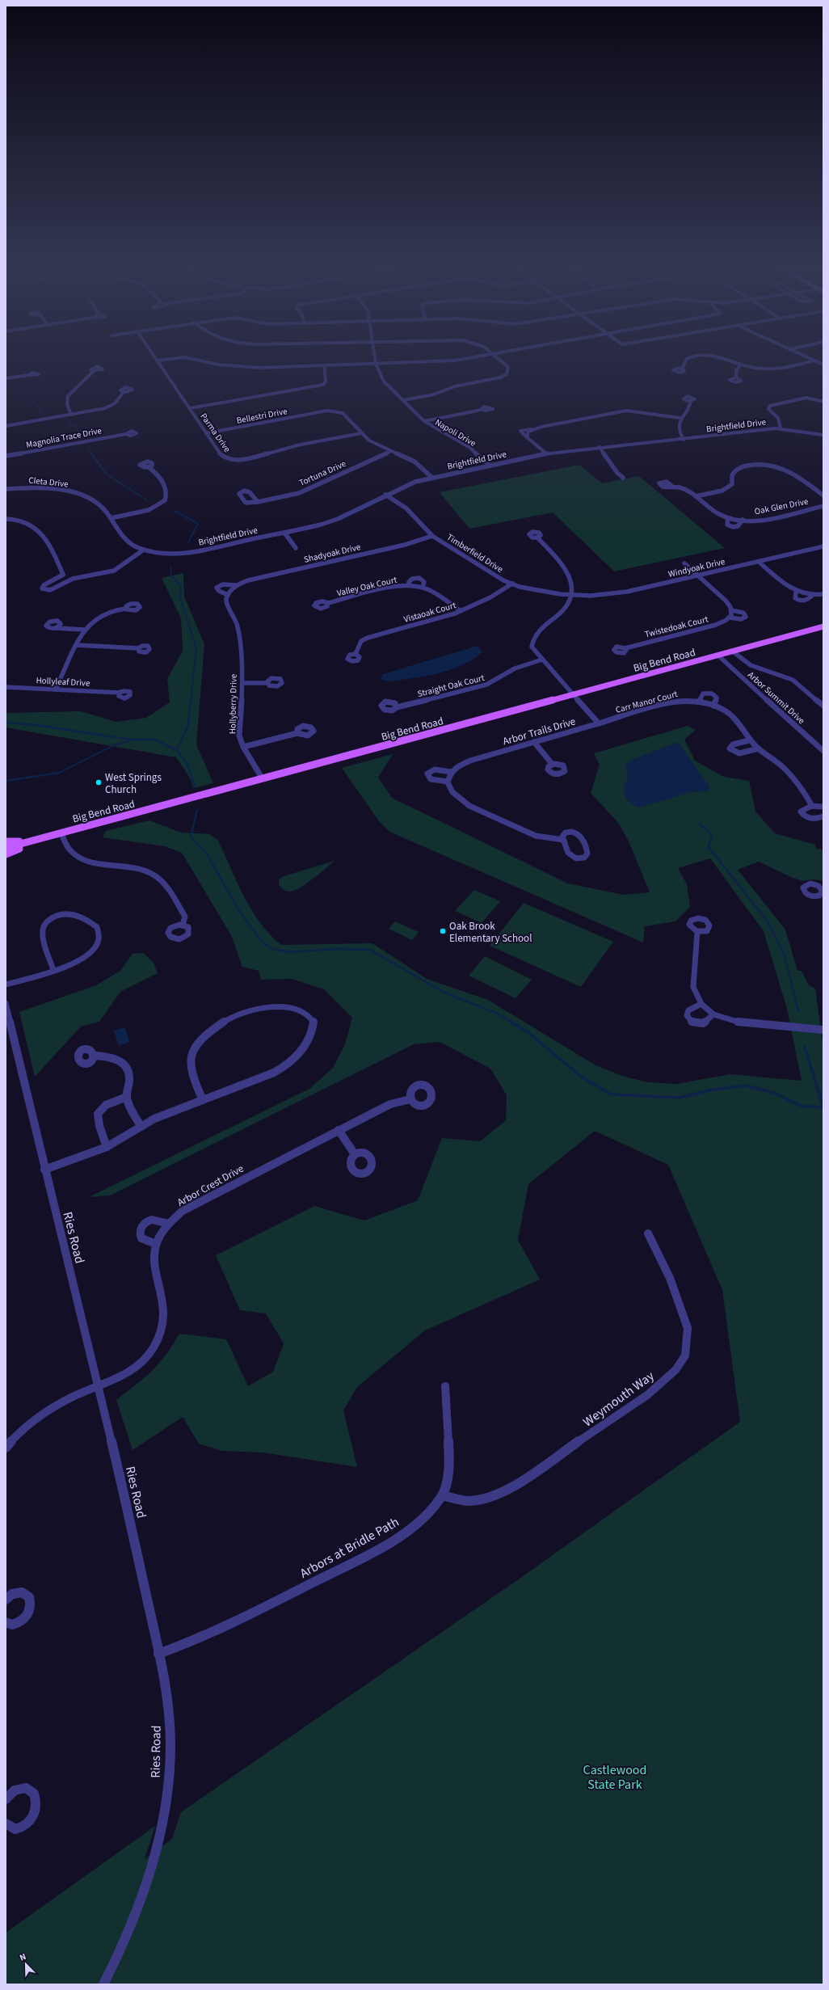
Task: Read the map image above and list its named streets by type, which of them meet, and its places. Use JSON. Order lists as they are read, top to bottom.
{
  "streets": {
    "main road": ["Big Bend Road"],
    "street": [
      "Bellestri Drive",
      "Brightfield Drive",
      "Parma Drive",
      "Napoli Drive",
      "Magnolia Trace Drive",
      "Tortuna Drive",
      "Cleta Drive",
      "Oak Glen Drive",
      "Shadyoak Drive",
      "Timberfield Drive",
      "Windyoak Drive",
      "Valley Oak Court",
      "Vistaoak Court",
      "Twistedoak Court",
      "Hollyleaf Drive",
      "Straight Oak Court",
      "Arbor Summit Drive",
      "Carr Manor Court",
      "Hollyberry Drive",
      "Arbor Trails Drive",
      "Arbor Crest Drive",
      "Ries Road",
      "Weymouth Way",
      "Arbors at Bridle Path"
    ]
  },
  "crossings": [
    ["Bellestri Drive", "Brightfield Drive"],
    ["Bellestri Drive", "Parma Drive"],
    ["Bellestri Drive", "Tortuna Drive"],
    ["Brightfield Drive", "Napoli Drive"],
    ["Brightfield Drive", "Cleta Drive"],
    ["Brightfield Drive", "Timberfield Drive"],
    ["Shadyoak Drive", "Timberfield Drive"],
    ["Shadyoak Drive", "Hollyberry Drive"],
    ["Timberfield Drive", "Windyoak Drive"],
    ["Timberfield Drive", "Vistaoak Court"],
    ["Timberfield Drive", "Arbor Trails Drive"],
    ["Windyoak Drive", "Twistedoak Court"],
    ["Windyoak Drive", "Arbor Trails Drive"],
    ["Valley Oak Court", "Vistaoak Court"],
    ["Big Bend Road", "Arbor Summit Drive"],
    ["Big Bend Road", "Hollyberry Drive"],
    ["Big Bend Road", "Arbor Trails Drive"],
    ["Straight Oak Court", "Arbor Trails Drive"],
    ["Carr Manor Court", "Arbor Trails Drive"],
    ["Ries Road", "Arbors at Bridle Path"],
    ["Weymouth Way", "Arbors at Bridle Path"]
  ],
  "parks": ["Castlewood State Park"],
  "places": ["West Springs Church", "Oak Brook Elementary School"],
  "north": "top left"
}
